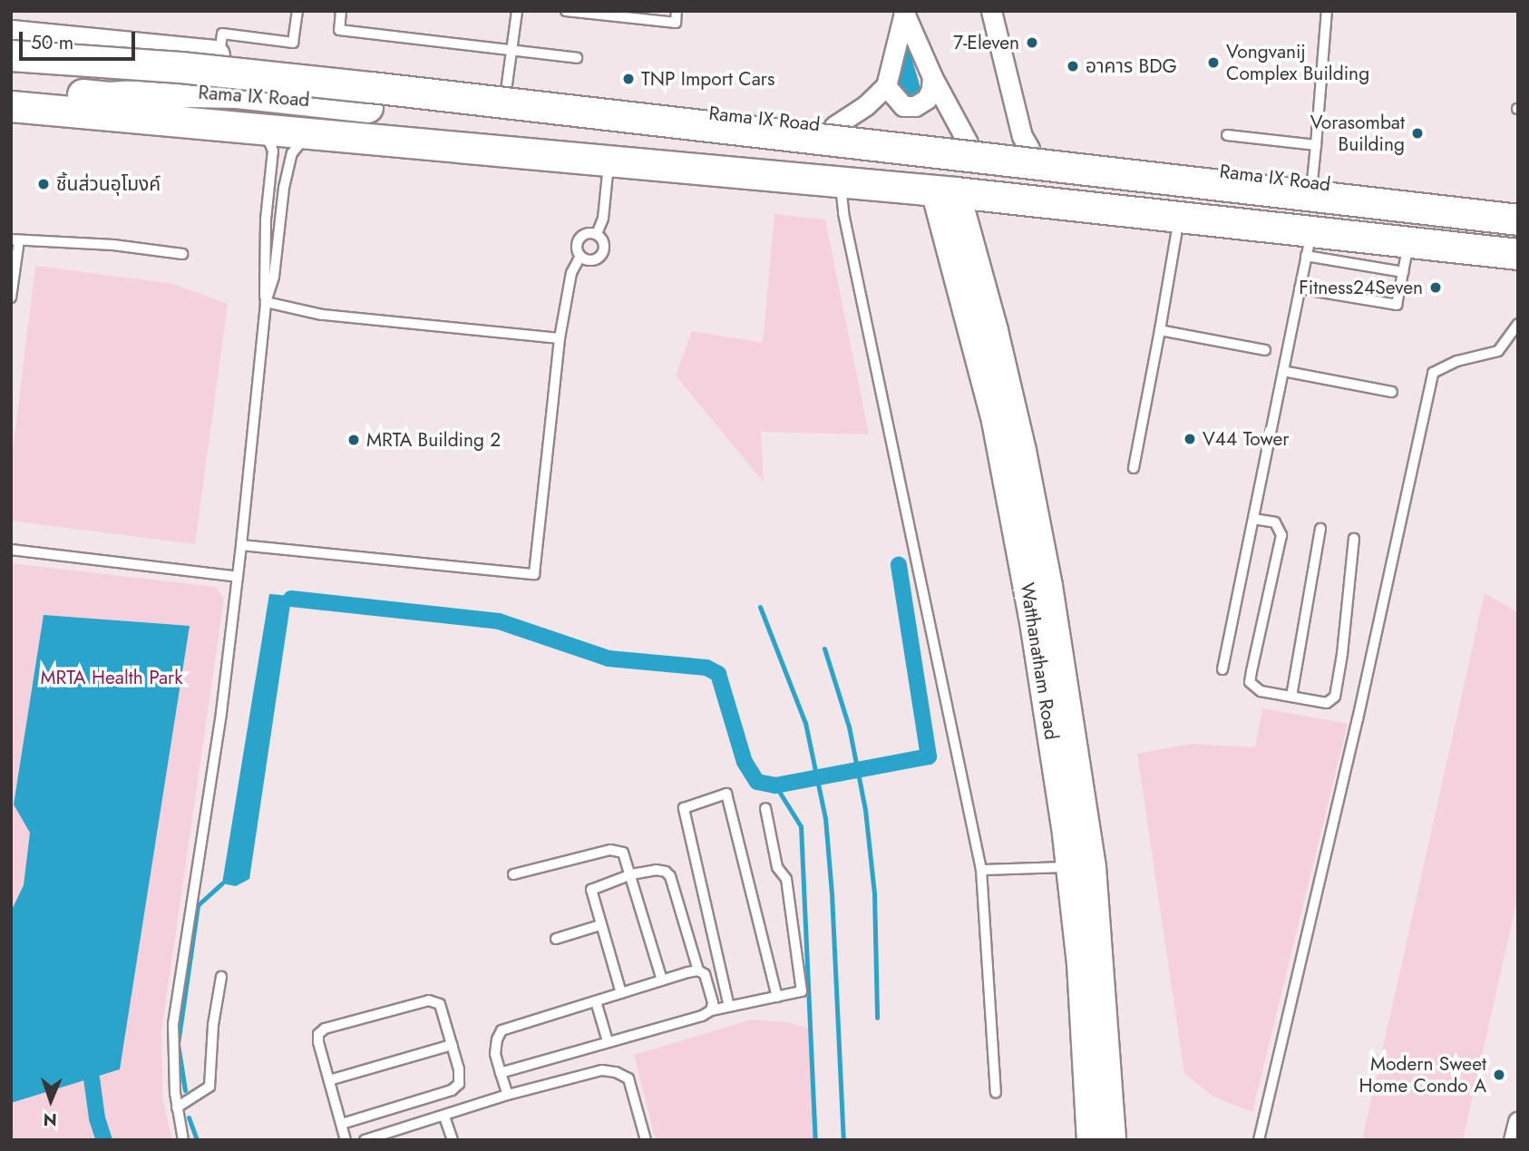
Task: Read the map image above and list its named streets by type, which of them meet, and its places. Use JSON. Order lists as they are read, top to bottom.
{
  "streets": {
    "main road": ["Rama IX Road"],
    "street": ["Watthanatham Road"]
  },
  "crossings": [
    ["Rama IX Road", "Watthanatham Road"]
  ],
  "parks": ["MRTA Health Park"],
  "places": [
    "7-Eleven",
    "Vongvanij Complex Building",
    "อาคาร BDG",
    "TNP Import Cars",
    "Vorasombat Building",
    "ชิ้นส่วนอุโมงค์",
    "Fitness24Seven",
    "V44 Tower",
    "MRTA Building 2",
    "Modern Sweet Home Condo A"
  ],
  "scale_bar": "50 m",
  "north": "bottom"
}
